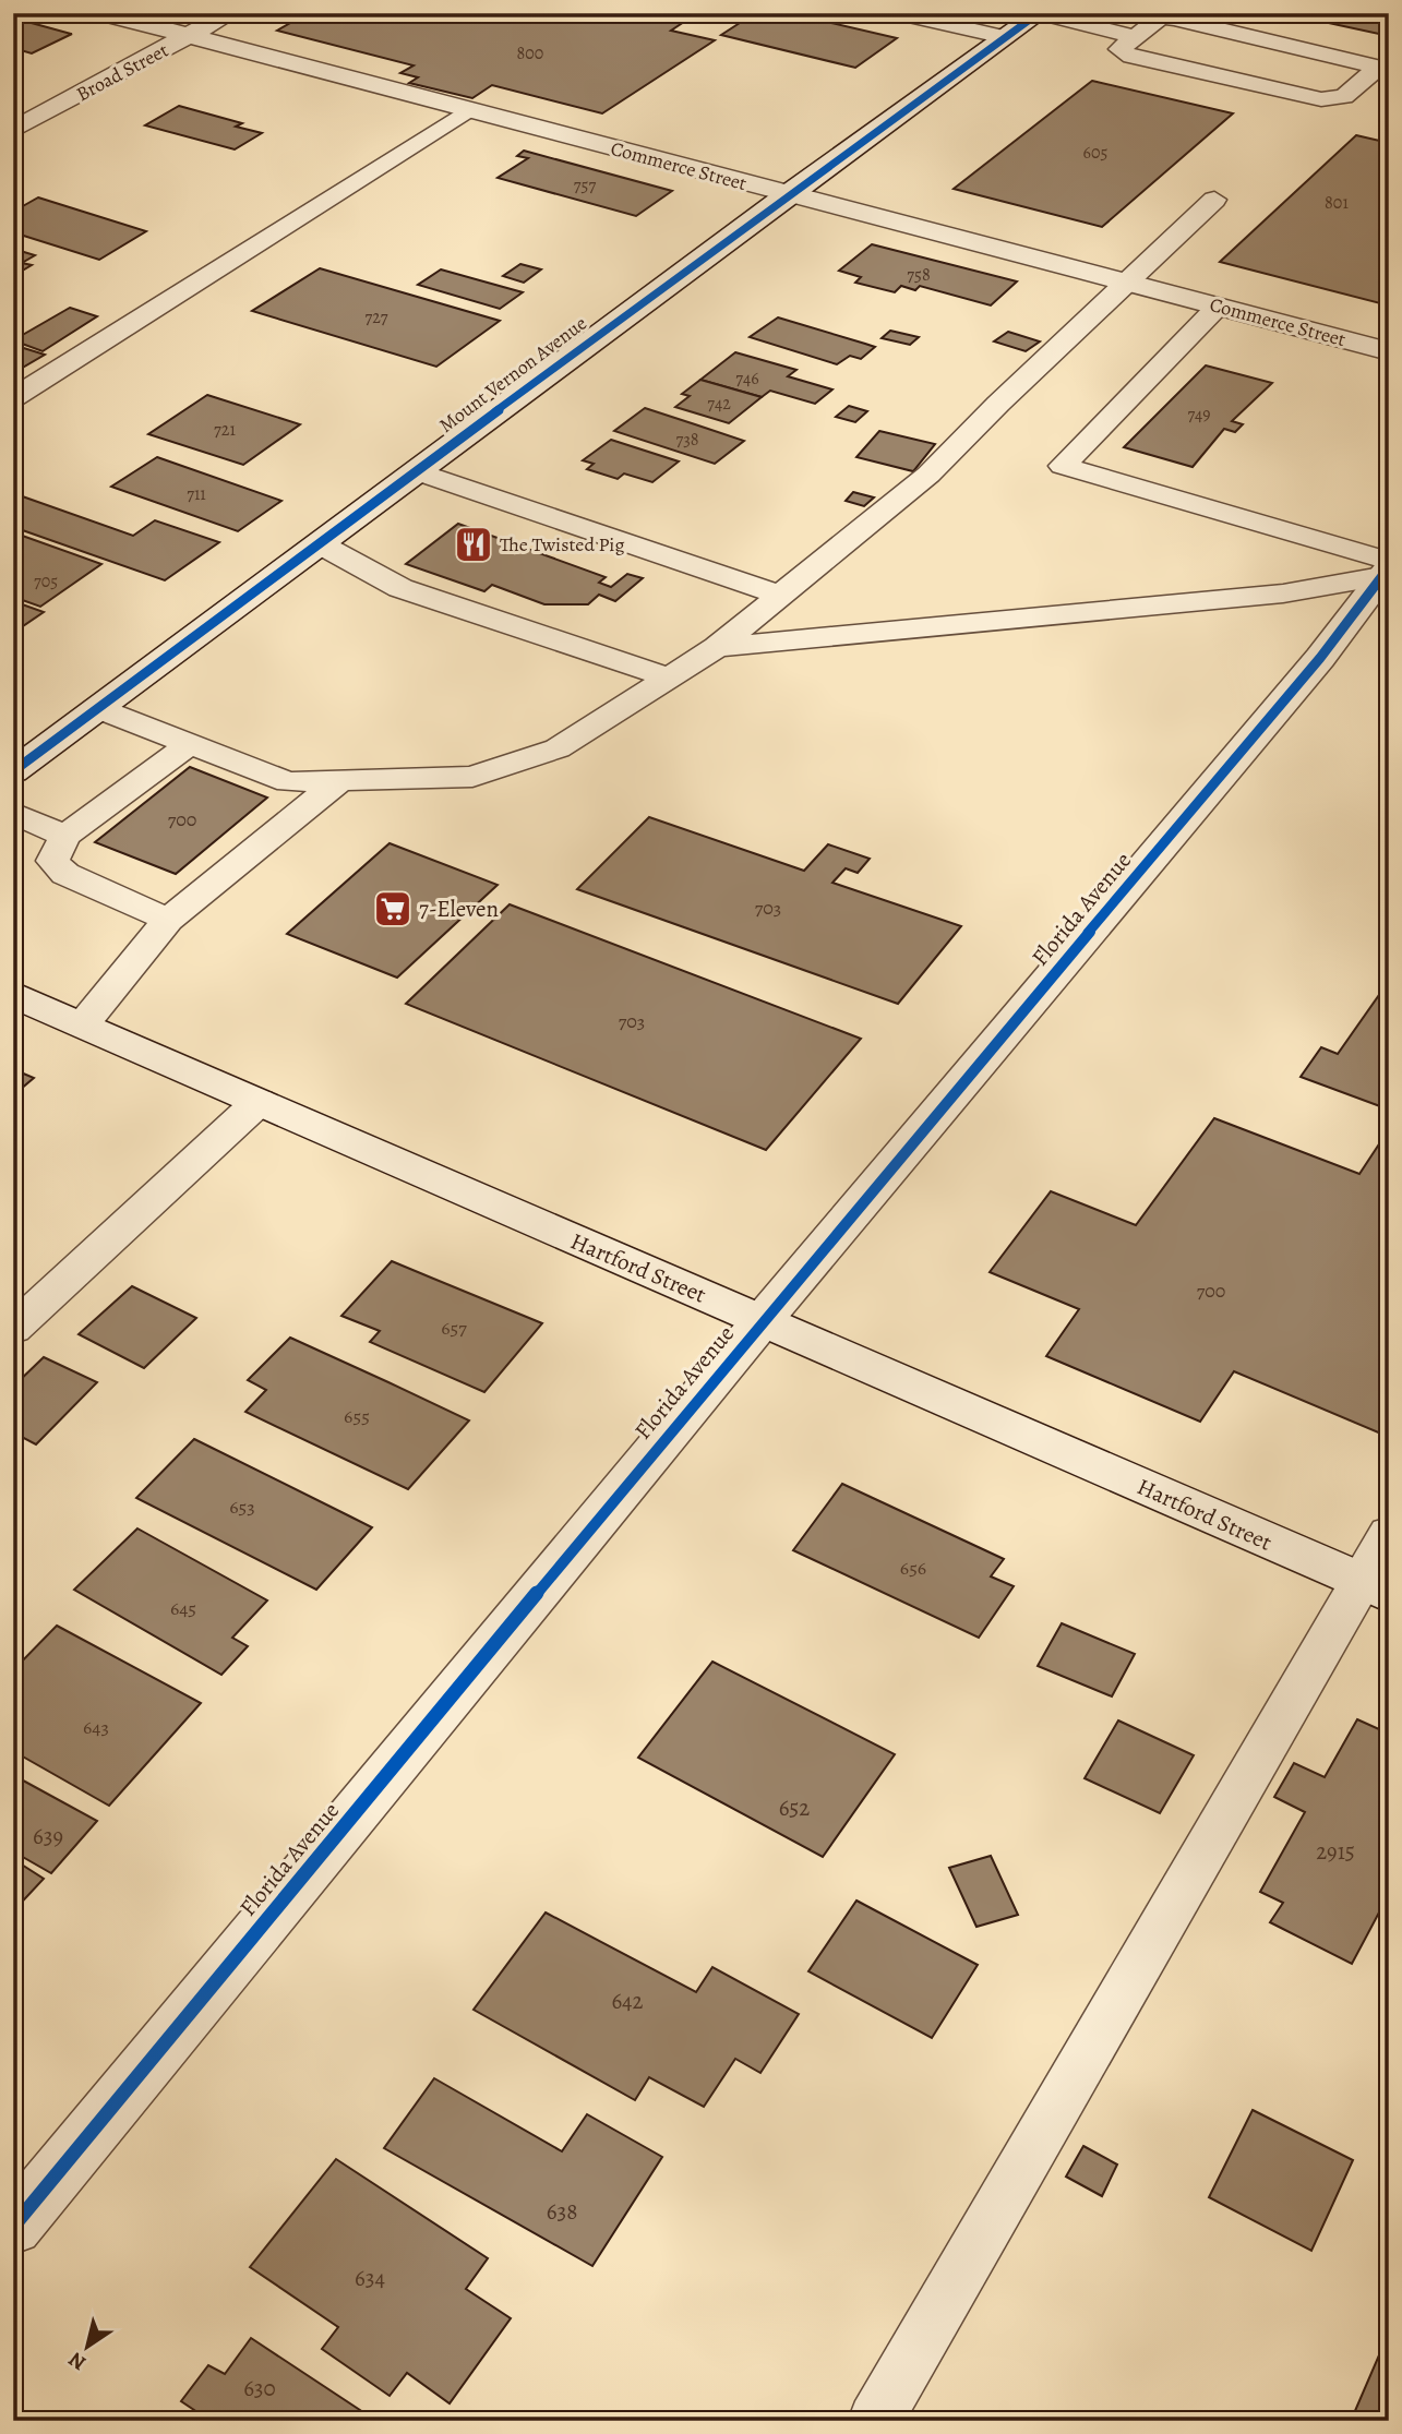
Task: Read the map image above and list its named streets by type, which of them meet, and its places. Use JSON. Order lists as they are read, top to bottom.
{
  "streets": {
    "street": [
      "Broad Street",
      "Commerce Street",
      "Mount Vernon Avenue",
      "Florida Avenue",
      "Hartford Street"
    ]
  },
  "crossings": [
    ["Broad Street", "Commerce Street"],
    ["Commerce Street", "Mount Vernon Avenue"],
    ["Florida Avenue", "Hartford Street"]
  ],
  "places": {
    "restaurant": ["The Twisted Pig"],
    "supermarket": ["7-Eleven"]
  },
  "house_numbers": [
    "800",
    "605",
    "757",
    "801",
    "758",
    "727",
    "746",
    "742",
    "749",
    "721",
    "738",
    "711",
    "705",
    "700",
    "703",
    "703",
    "700",
    "657",
    "655",
    "653",
    "656",
    "645",
    "643",
    "652",
    "639",
    "2915",
    "642",
    "638",
    "634",
    "630"
  ],
  "north": "bottom left"
}
